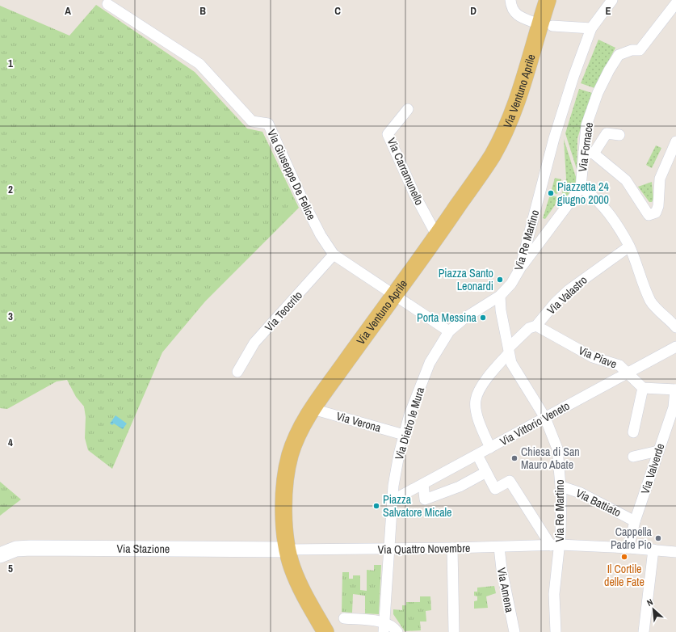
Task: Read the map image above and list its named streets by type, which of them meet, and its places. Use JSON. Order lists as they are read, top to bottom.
{
  "streets": {
    "main road": ["Via Ventuno Aprile", "Via Stazione"],
    "street": [
      "Via Fornace",
      "Via Carramunello",
      "Via Giuseppe De Felice",
      "Via Re Martino",
      "Via Valastro",
      "Via Teocrito",
      "Via Piave",
      "Via Verona",
      "Via Dietro le Mura",
      "Via Vittorio Veneto",
      "Via Valverde",
      "Via Battiato",
      "Via Quattro Novembre",
      "Via Amena"
    ]
  },
  "crossings": [
    ["Via Ventuno Aprile", "Via Carramunello"],
    ["Via Ventuno Aprile", "Via Giuseppe De Felice"],
    ["Via Ventuno Aprile", "Via Verona"],
    ["Via Ventuno Aprile", "Via Quattro Novembre"],
    ["Via Ventuno Aprile", "Via Stazione"],
    ["Via Fornace", "Via Re Martino"],
    ["Via Giuseppe De Felice", "Via Teocrito"],
    ["Via Giuseppe De Felice", "Via Dietro le Mura"],
    ["Via Re Martino", "Via Valastro"],
    ["Via Re Martino", "Via Dietro le Mura"],
    ["Via Re Martino", "Via Vittorio Veneto"],
    ["Via Re Martino", "Via Battiato"],
    ["Via Re Martino", "Via Quattro Novembre"],
    ["Via Valastro", "Via Piave"],
    ["Via Valastro", "Via Vittorio Veneto"],
    ["Via Piave", "Via Vittorio Veneto"],
    ["Via Verona", "Via Dietro le Mura"],
    ["Via Dietro le Mura", "Via Vittorio Veneto"],
    ["Via Dietro le Mura", "Via Quattro Novembre"],
    ["Via Valverde", "Via Battiato"],
    ["Via Valverde", "Via Quattro Novembre"],
    ["Via Quattro Novembre", "Via Stazione"],
    ["Via Quattro Novembre", "Via Amena"]
  ],
  "places": [
    "Piazzetta 24 giugno 2000",
    "Piazza Santo Leonardi",
    "Porta Messina",
    "Chiesa di San Mauro Abate",
    "Piazza Salvatore Micale",
    "Cappella Padre Pio",
    "Il Cortile delle Fate"
  ],
  "north": "top left",
  "grid": {
    "columns": [
      "A",
      "B",
      "C",
      "D",
      "E"
    ],
    "rows": [
      "1",
      "2",
      "3",
      "4",
      "5"
    ]
  }
}
